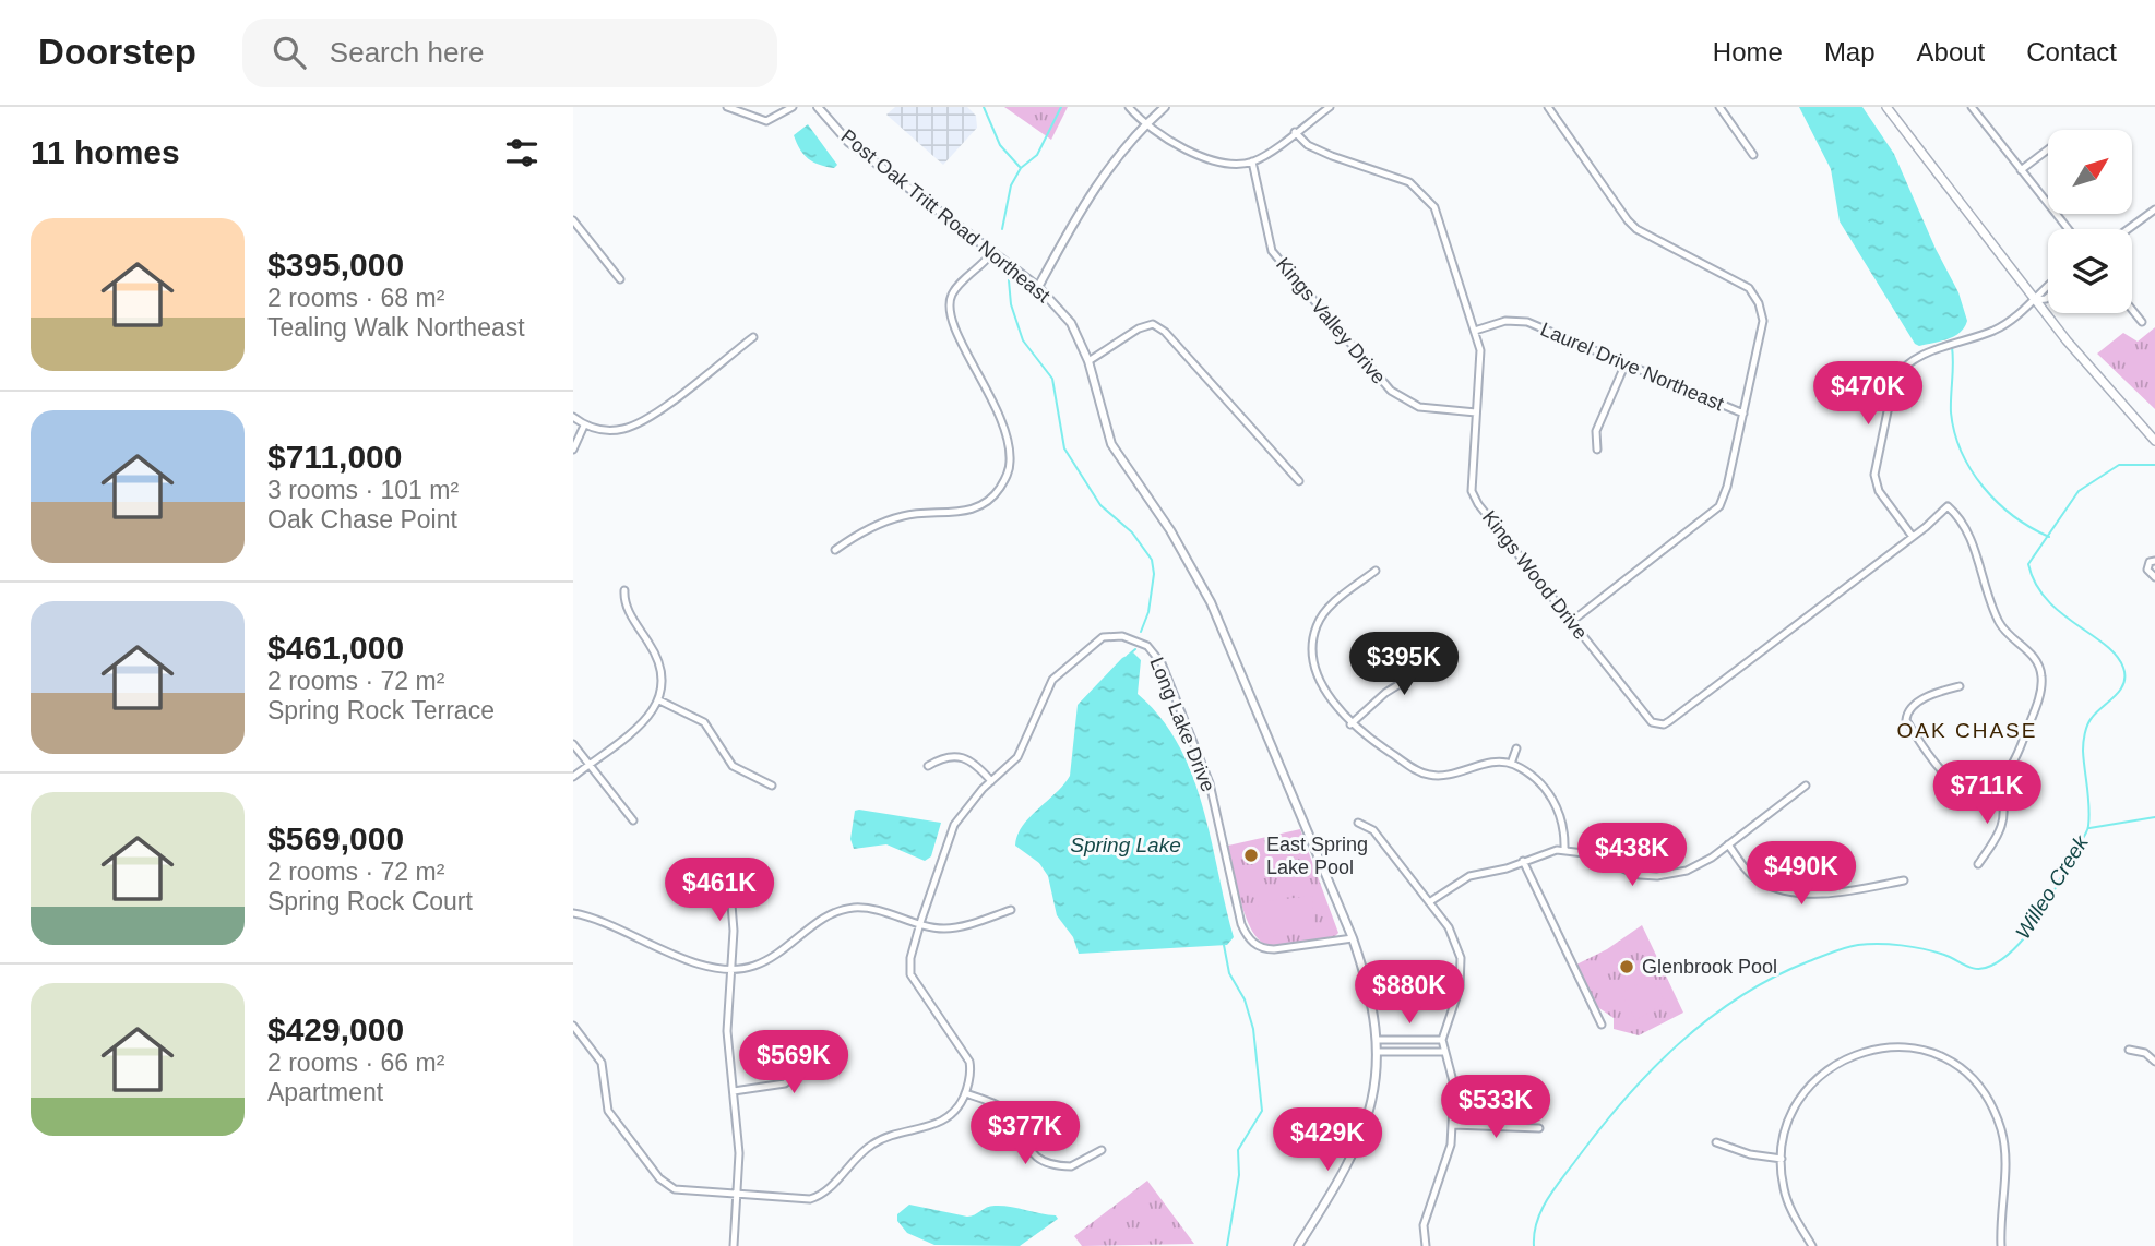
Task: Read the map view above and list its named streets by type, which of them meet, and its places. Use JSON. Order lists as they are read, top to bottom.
{
  "streets": {
    "street": [
      "Post Oak Tritt Road Northeast",
      "Kings Valley Drive",
      "Laurel Drive Northeast",
      "Kings Wood Drive",
      "Long Lake Drive"
    ]
  },
  "crossings": [
    ["Post Oak Tritt Road Northeast", "Long Lake Drive"],
    ["Kings Valley Drive", "Kings Wood Drive"],
    ["Laurel Drive Northeast", "Kings Wood Drive"]
  ],
  "districts": ["OAK CHASE"],
  "water": ["Spring Lake", "Willeo Creek"],
  "places": ["East Spring Lake Pool", "Glenbrook Pool"],
  "north": "top right",
  "page": {
    "header": "Doorstep",
    "search": "Search here",
    "nav": [
      "Home",
      "Map",
      "About",
      "Contact"
    ],
    "heading": "11 homes",
    "list": [
      {
        "name": "$395,000",
        "note": "2 rooms · 68 m² · Tealing Walk Northeast"
      },
      {
        "name": "$711,000",
        "note": "3 rooms · 101 m² · Oak Chase Point"
      },
      {
        "name": "$461,000",
        "note": "2 rooms · 72 m² · Spring Rock Terrace"
      },
      {
        "name": "$569,000",
        "note": "2 rooms · 72 m² · Spring Rock Court"
      },
      {
        "name": "$429,000",
        "note": "2 rooms · 66 m² · Apartment"
      }
    ],
    "price": [
      "$470K",
      "$395K",
      "$711K",
      "$438K",
      "$490K",
      "$461K",
      "$880K",
      "$569K",
      "$533K",
      "$377K",
      "$429K"
    ]
  }
}
